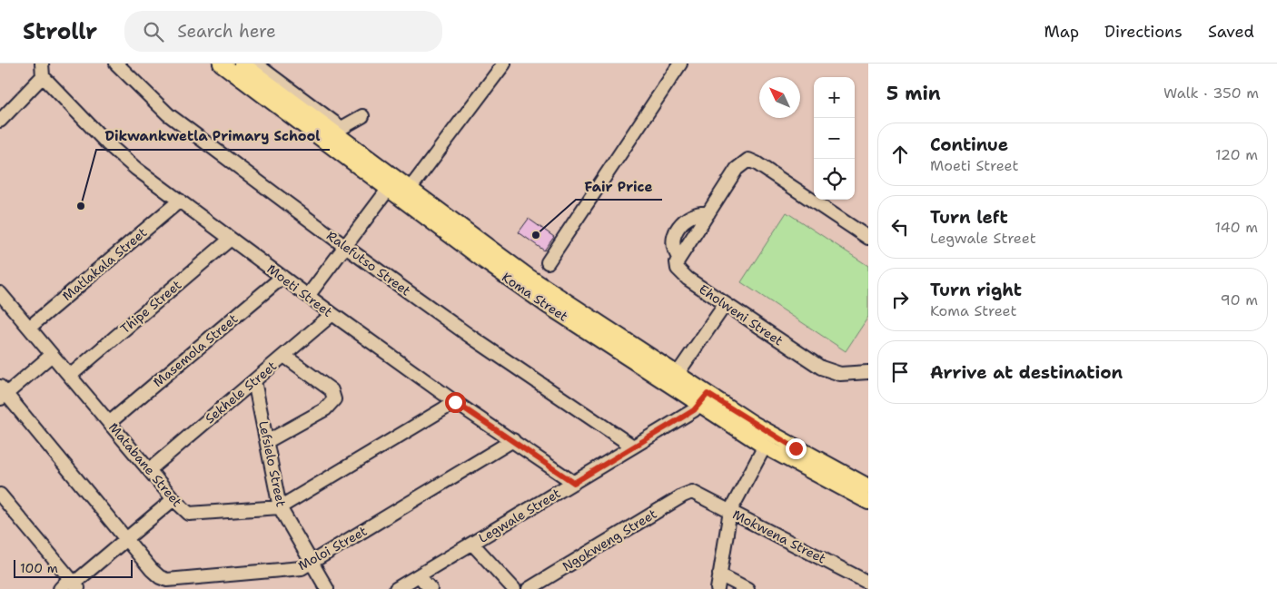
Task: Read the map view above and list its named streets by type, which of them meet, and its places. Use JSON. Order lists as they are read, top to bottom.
{
  "streets": {
    "main road": ["Koma Street"],
    "street": [
      "Ralefutso Street",
      "Matlakala Street",
      "Moeti Street",
      "Thipe Street",
      "Eholweni Street",
      "Masemola Street",
      "Sekhele Street",
      "Lefsielo Street",
      "Matabane Street",
      "Legwale Street",
      "Mokwena Street",
      "Ngokweng Street",
      "Moloi Street"
    ]
  },
  "crossings": [
    ["Ralefutso Street", "Legwale Street"],
    ["Matlakala Street", "Moeti Street"],
    ["Matlakala Street", "Matabane Street"],
    ["Moeti Street", "Thipe Street"],
    ["Moeti Street", "Masemola Street"],
    ["Moeti Street", "Sekhele Street"],
    ["Moeti Street", "Matabane Street"],
    ["Moeti Street", "Legwale Street"],
    ["Moeti Street", "Moloi Street"],
    ["Koma Street", "Legwale Street"],
    ["Thipe Street", "Matabane Street"],
    ["Masemola Street", "Matabane Street"],
    ["Sekhele Street", "Lefsielo Street"],
    ["Sekhele Street", "Matabane Street"],
    ["Lefsielo Street", "Matabane Street"],
    ["Lefsielo Street", "Moloi Street"],
    ["Mokwena Street", "Ngokweng Street"]
  ],
  "places": ["Dikwankwetla Primary School", "Fair Price"],
  "scale_bar": "100 m",
  "north": "top left",
  "page": {
    "header": "Strollr",
    "search": "Search here",
    "nav": ["Map", "Directions", "Saved"],
    "heading": ["5 min", "Walk · 350 m"],
    "map_buttons": ["+", "−"],
    "list": [
      ["Continue", "Moeti Street", "120 m"],
      ["Turn left", "Legwale Street", "140 m"],
      ["Turn right", "Koma Street", "90 m"],
      "Arrive at destination"
    ],
    "scale": "100 m"
  }
}
